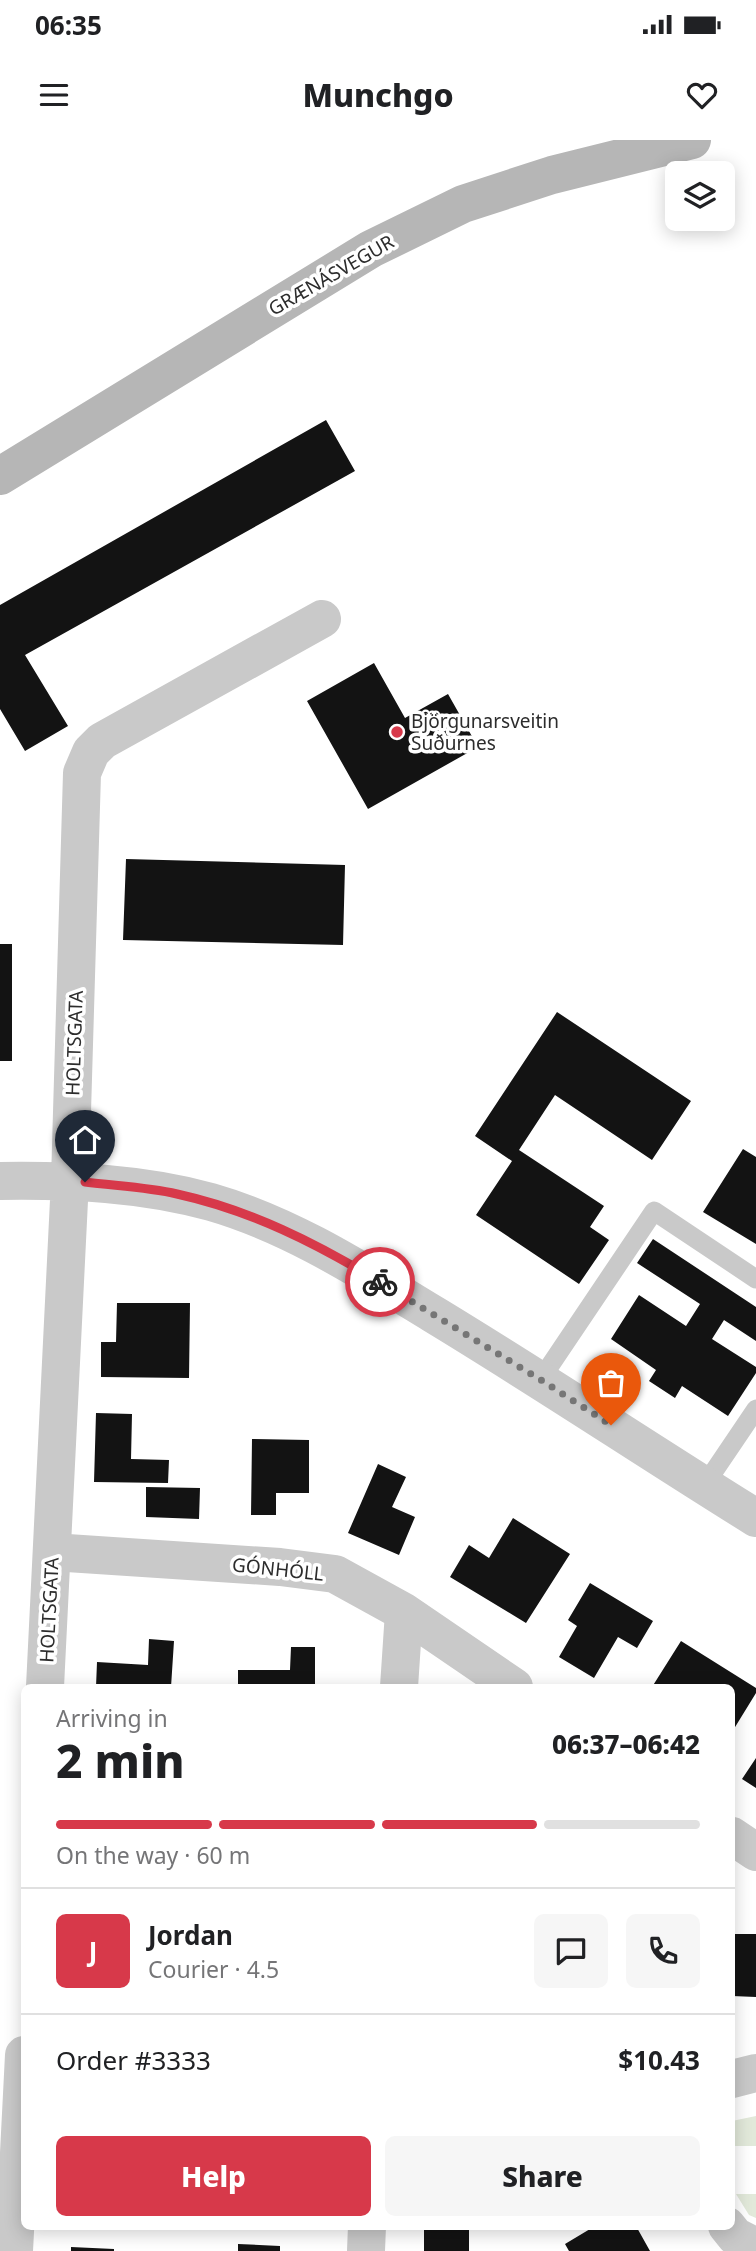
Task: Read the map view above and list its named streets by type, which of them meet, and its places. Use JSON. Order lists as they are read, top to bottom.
{
  "streets": {
    "street": ["GRÆNÁSVEGUR", "HOLTSGATA", "GÓNHÓLL"]
  },
  "crossings": [
    ["HOLTSGATA", "GÓNHÓLL"]
  ],
  "places": ["Björgunarsveitin Suðurnes"],
  "page": {
    "status": "06:35",
    "header": "Munchgo",
    "heading": ["2 min", "Arriving in", "06:37–06:42"],
    "panel": [
      "Jordan",
      "Courier · 4.5",
      "Order #3333",
      "$10.43"
    ],
    "bar": "On the way · 60 m",
    "round": "J",
    "buttons": ["Help", "Share"]
  }
}
